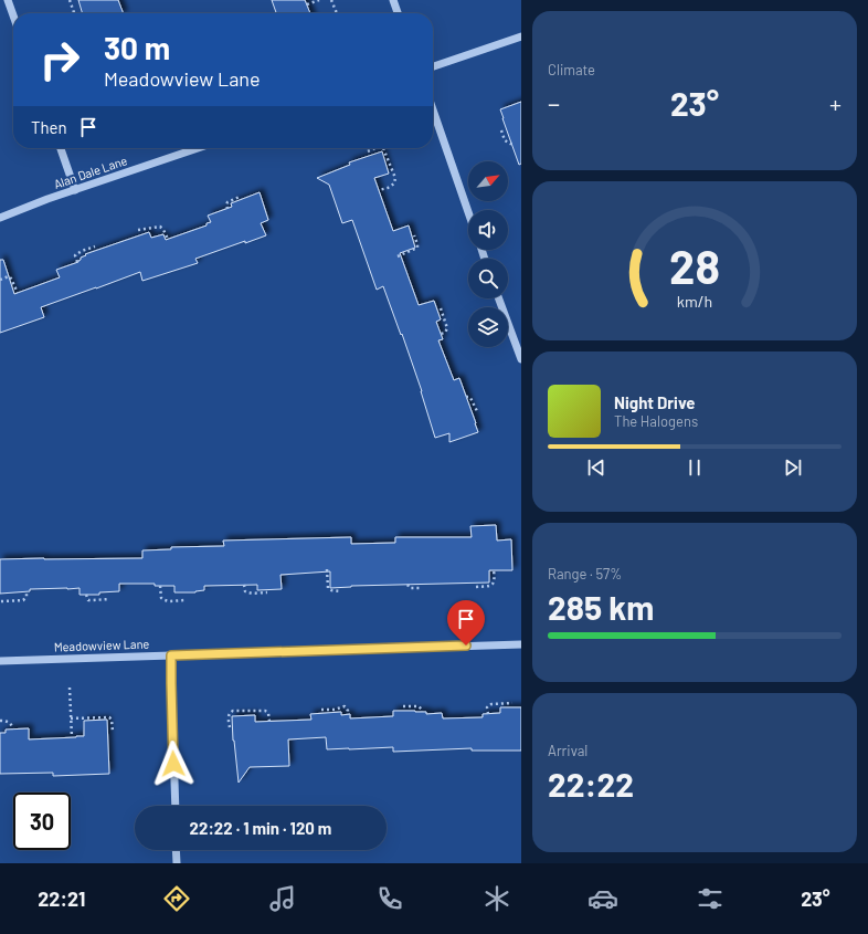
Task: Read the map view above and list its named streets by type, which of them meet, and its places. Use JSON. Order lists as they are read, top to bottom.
{
  "streets": {
    "street": ["Alan Dale Lane", "Meadowview Lane"]
  },
  "north": "top right",
  "page": {
    "tile": [
      "Climate",
      ["Range · 57%", "285 km"],
      ["Arrival", "22:22"]
    ],
    "turn": ["30 m", "Meadowview Lane"],
    "heat": ["−", "23°", "+"],
    "then": "Then",
    "song": ["Night Drive", "The Halogens"],
    "limit": "30",
    "trip": "22:22 · 1 min · 120 m",
    "tabs": ["22:21", "23°"],
    "gauge": ["28", "km/h"]
  }
}
